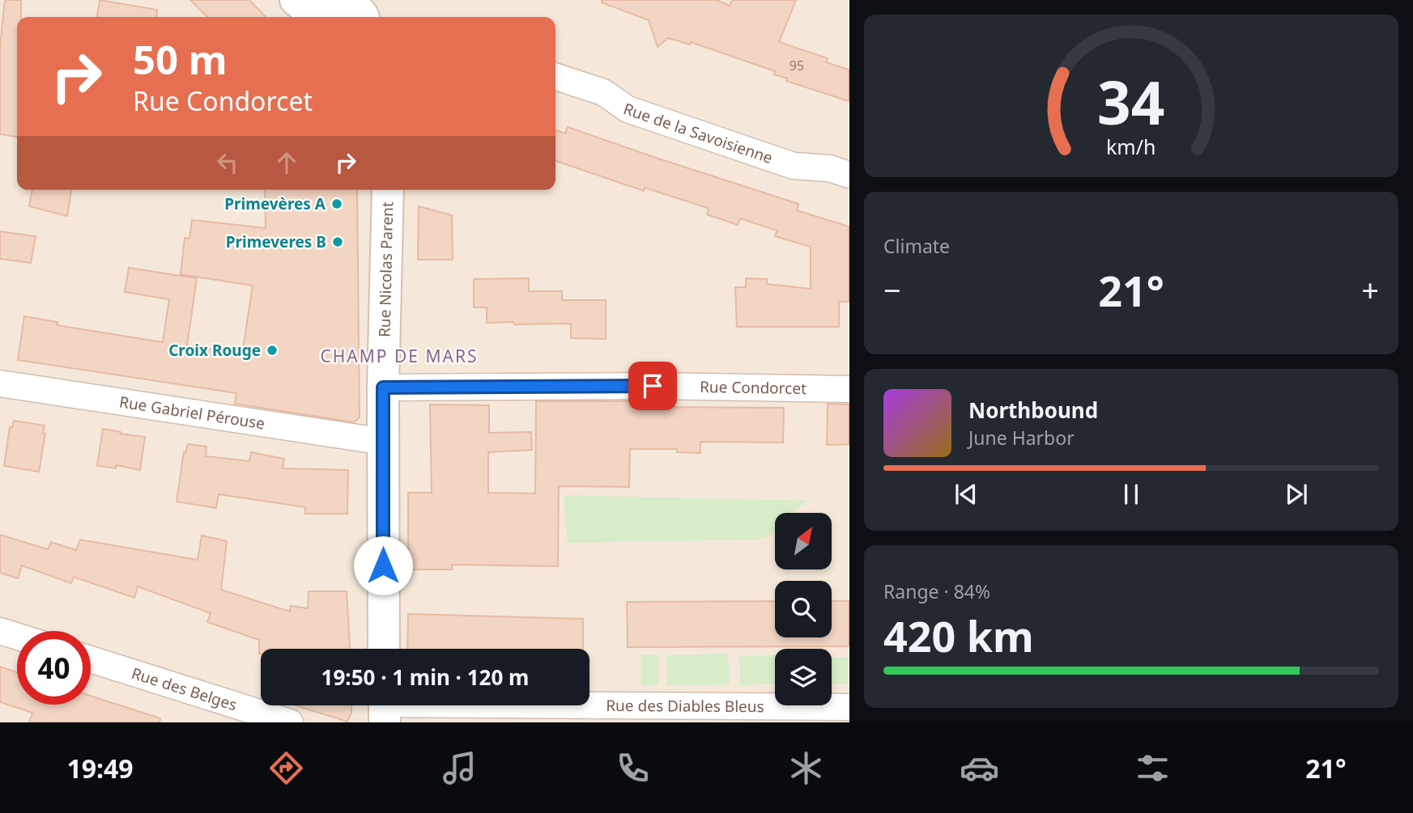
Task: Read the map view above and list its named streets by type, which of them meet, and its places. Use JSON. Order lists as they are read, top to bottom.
{
  "streets": {
    "street": [
      "Rue de la Savoisienne",
      "Rue Nicolas Parent",
      "Rue Condorcet",
      "Rue Gabriel Pérouse",
      "Rue des Belges",
      "Rue des Diables Bleus"
    ]
  },
  "crossings": [
    ["Rue Nicolas Parent", "Rue Condorcet"],
    ["Rue Nicolas Parent", "Rue Gabriel Pérouse"]
  ],
  "districts": ["CHAMP DE MARS"],
  "places": ["Primevères A", "Primeveres B", "Croix Rouge"],
  "house_numbers": ["95"],
  "north": "top right",
  "page": {
    "turn": ["50 m", "Rue Condorcet"],
    "tile": [
      "Climate",
      ["Range · 84%", "420 km"]
    ],
    "heat": ["−", "21°", "+"],
    "song": ["Northbound", "June Harbor"],
    "limit": "40",
    "trip": "19:50 · 1 min · 120 m",
    "tabs": ["19:49", "21°"],
    "gauge": ["34", "km/h"]
  }
}
